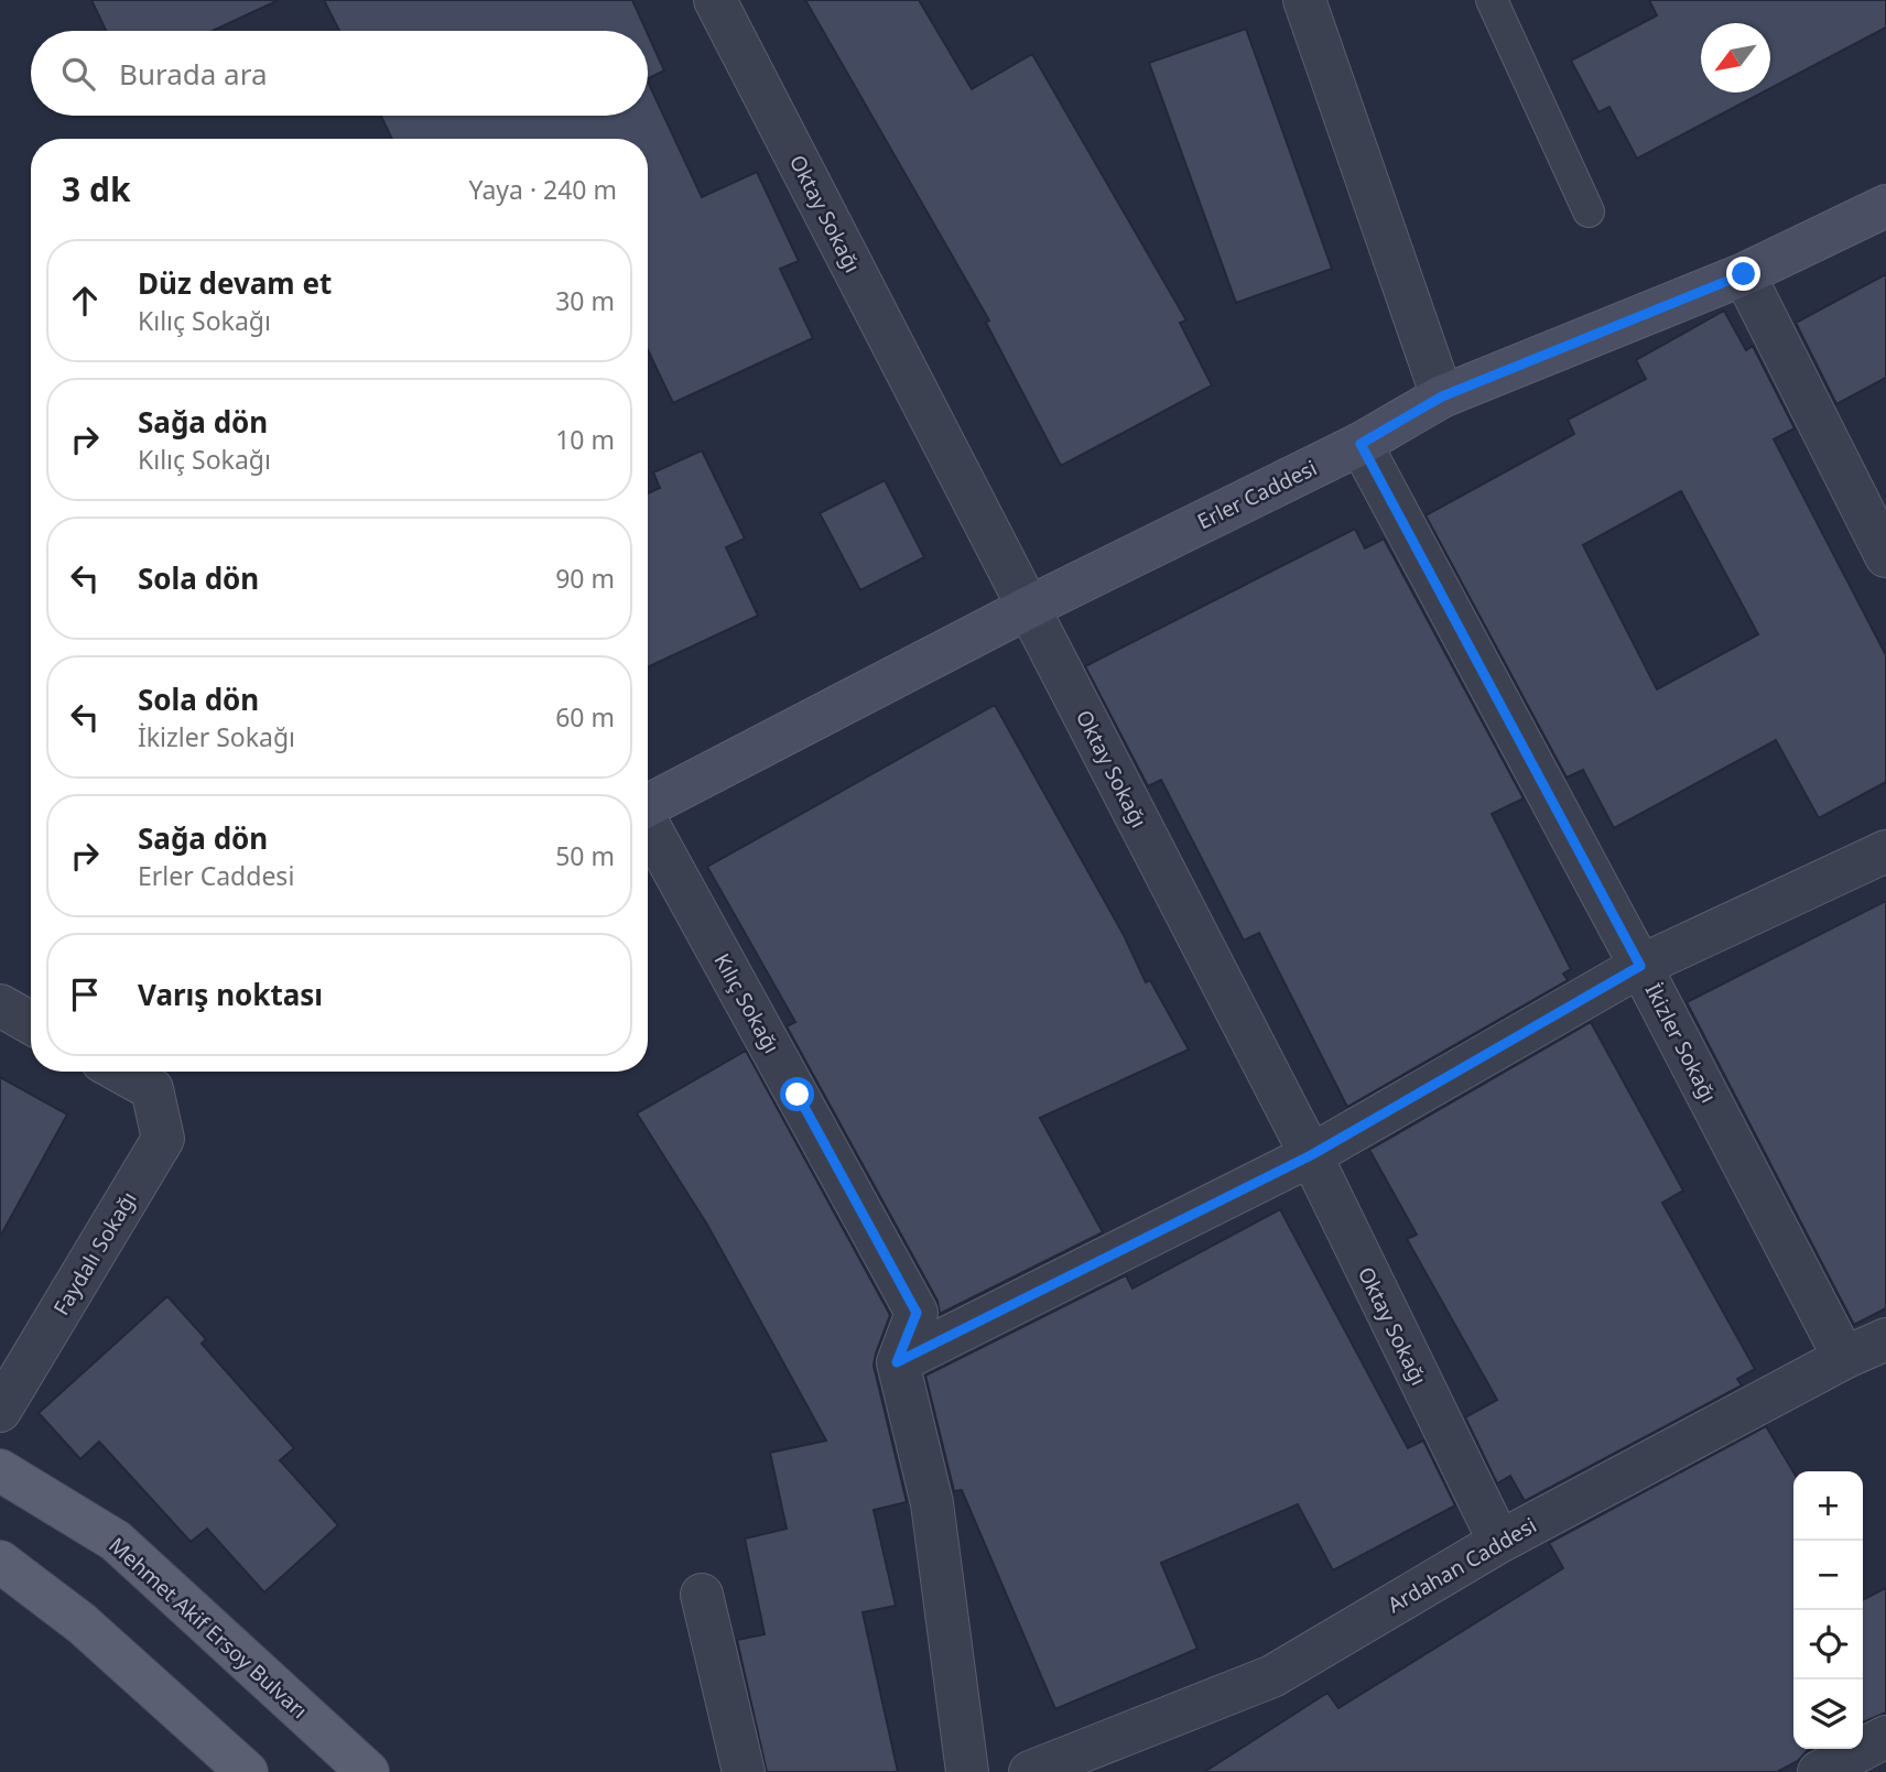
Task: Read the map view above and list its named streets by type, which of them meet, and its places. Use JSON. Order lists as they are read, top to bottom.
{
  "streets": {
    "main road": ["Mehmet Akif Ersoy Bulvarı"],
    "street": [
      "Oktay Sokağı",
      "Erler Caddesi",
      "Kılıç Sokağı",
      "İkizler Sokağı",
      "Faydalı Sokağı",
      "Ardahan Caddesi"
    ]
  },
  "crossings": [
    ["Oktay Sokağı", "Erler Caddesi"],
    ["Oktay Sokağı", "Ardahan Caddesi"],
    ["Erler Caddesi", "İkizler Sokağı"],
    ["İkizler Sokağı", "Ardahan Caddesi"]
  ],
  "north": "bottom left",
  "page": {
    "search": "Burada ara",
    "heading": ["3 dk", "Yaya · 240 m"],
    "list": [
      ["Düz devam et", "Kılıç Sokağı", "30 m"],
      ["Sağa dön", "Kılıç Sokağı", "10 m"],
      ["Sola dön", "90 m"],
      ["Sola dön", "İkizler Sokağı", "60 m"],
      ["Sağa dön", "Erler Caddesi", "50 m"],
      "Varış noktası"
    ],
    "map_buttons": ["+", "−"]
  }
}
